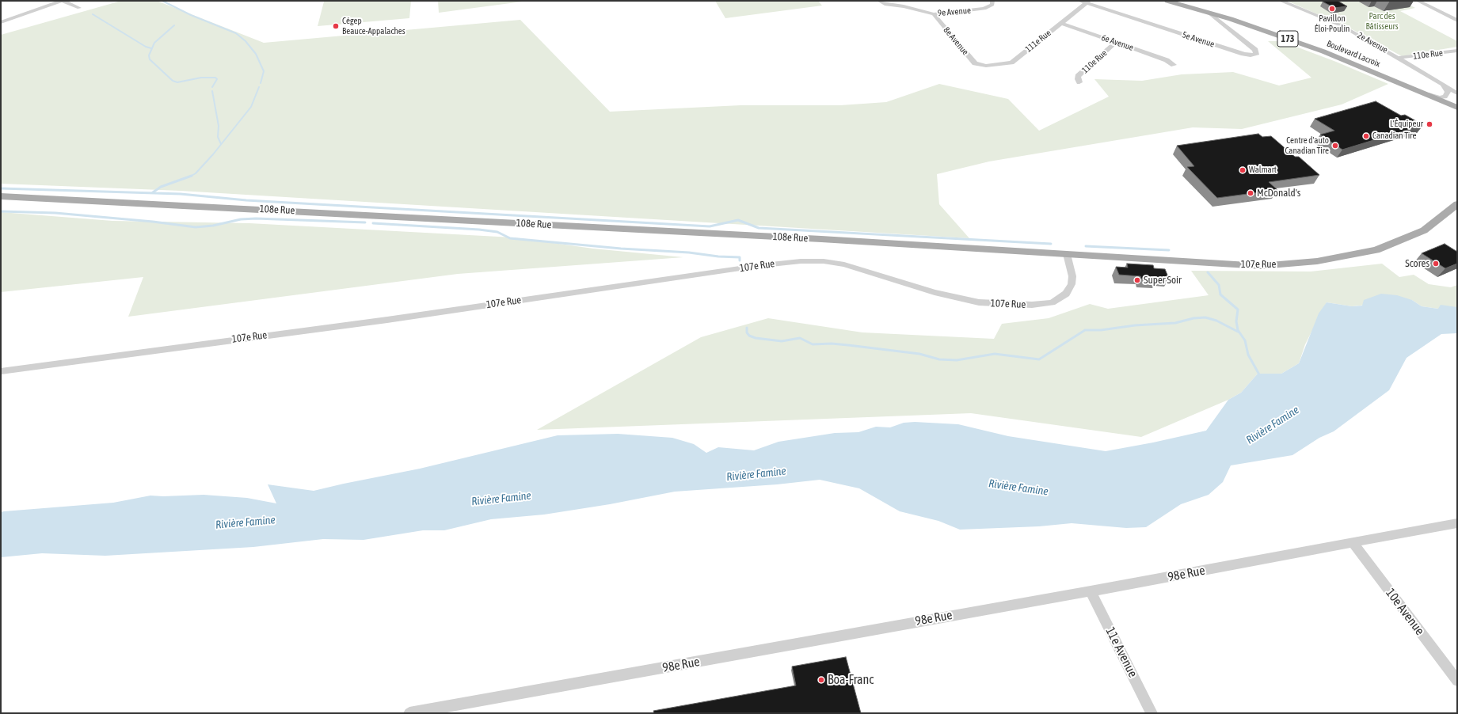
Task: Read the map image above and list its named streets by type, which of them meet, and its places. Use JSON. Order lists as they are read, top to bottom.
{
  "streets": {
    "main road": [
      "173",
      "Boulevard Lacroix",
      "108e Rue",
      "107e Rue"
    ],
    "street": [
      "9e Avenue",
      "5e Avenue",
      "8e Avenue",
      "111e Rue",
      "6e Avenue",
      "2e Avenue",
      "110e Rue",
      "98e Rue",
      "10e Avenue",
      "11e Avenue"
    ]
  },
  "crossings": [
    ["9e Avenue", "8e Avenue"],
    ["5e Avenue", "111e Rue"],
    ["5e Avenue", "Boulevard Lacroix"],
    ["8e Avenue", "111e Rue"],
    ["111e Rue", "6e Avenue"],
    ["6e Avenue", "110e Rue"],
    ["2e Avenue", "110e Rue"],
    ["108e Rue", "107e Rue"],
    ["98e Rue", "10e Avenue"],
    ["98e Rue", "11e Avenue"]
  ],
  "water": ["Rivière Famine"],
  "parks": ["Parc des Bâtisseurs"],
  "places": [
    "Pavillon Éloi-Poulin",
    "Cégep Beauce-Appalaches",
    "L'Équipeur",
    "Canadian Tire",
    "Centre d'auto Canadian Tire",
    "Walmart",
    "McDonald's",
    "Scores",
    "Super Soir",
    "Boa-Franc"
  ]
}
